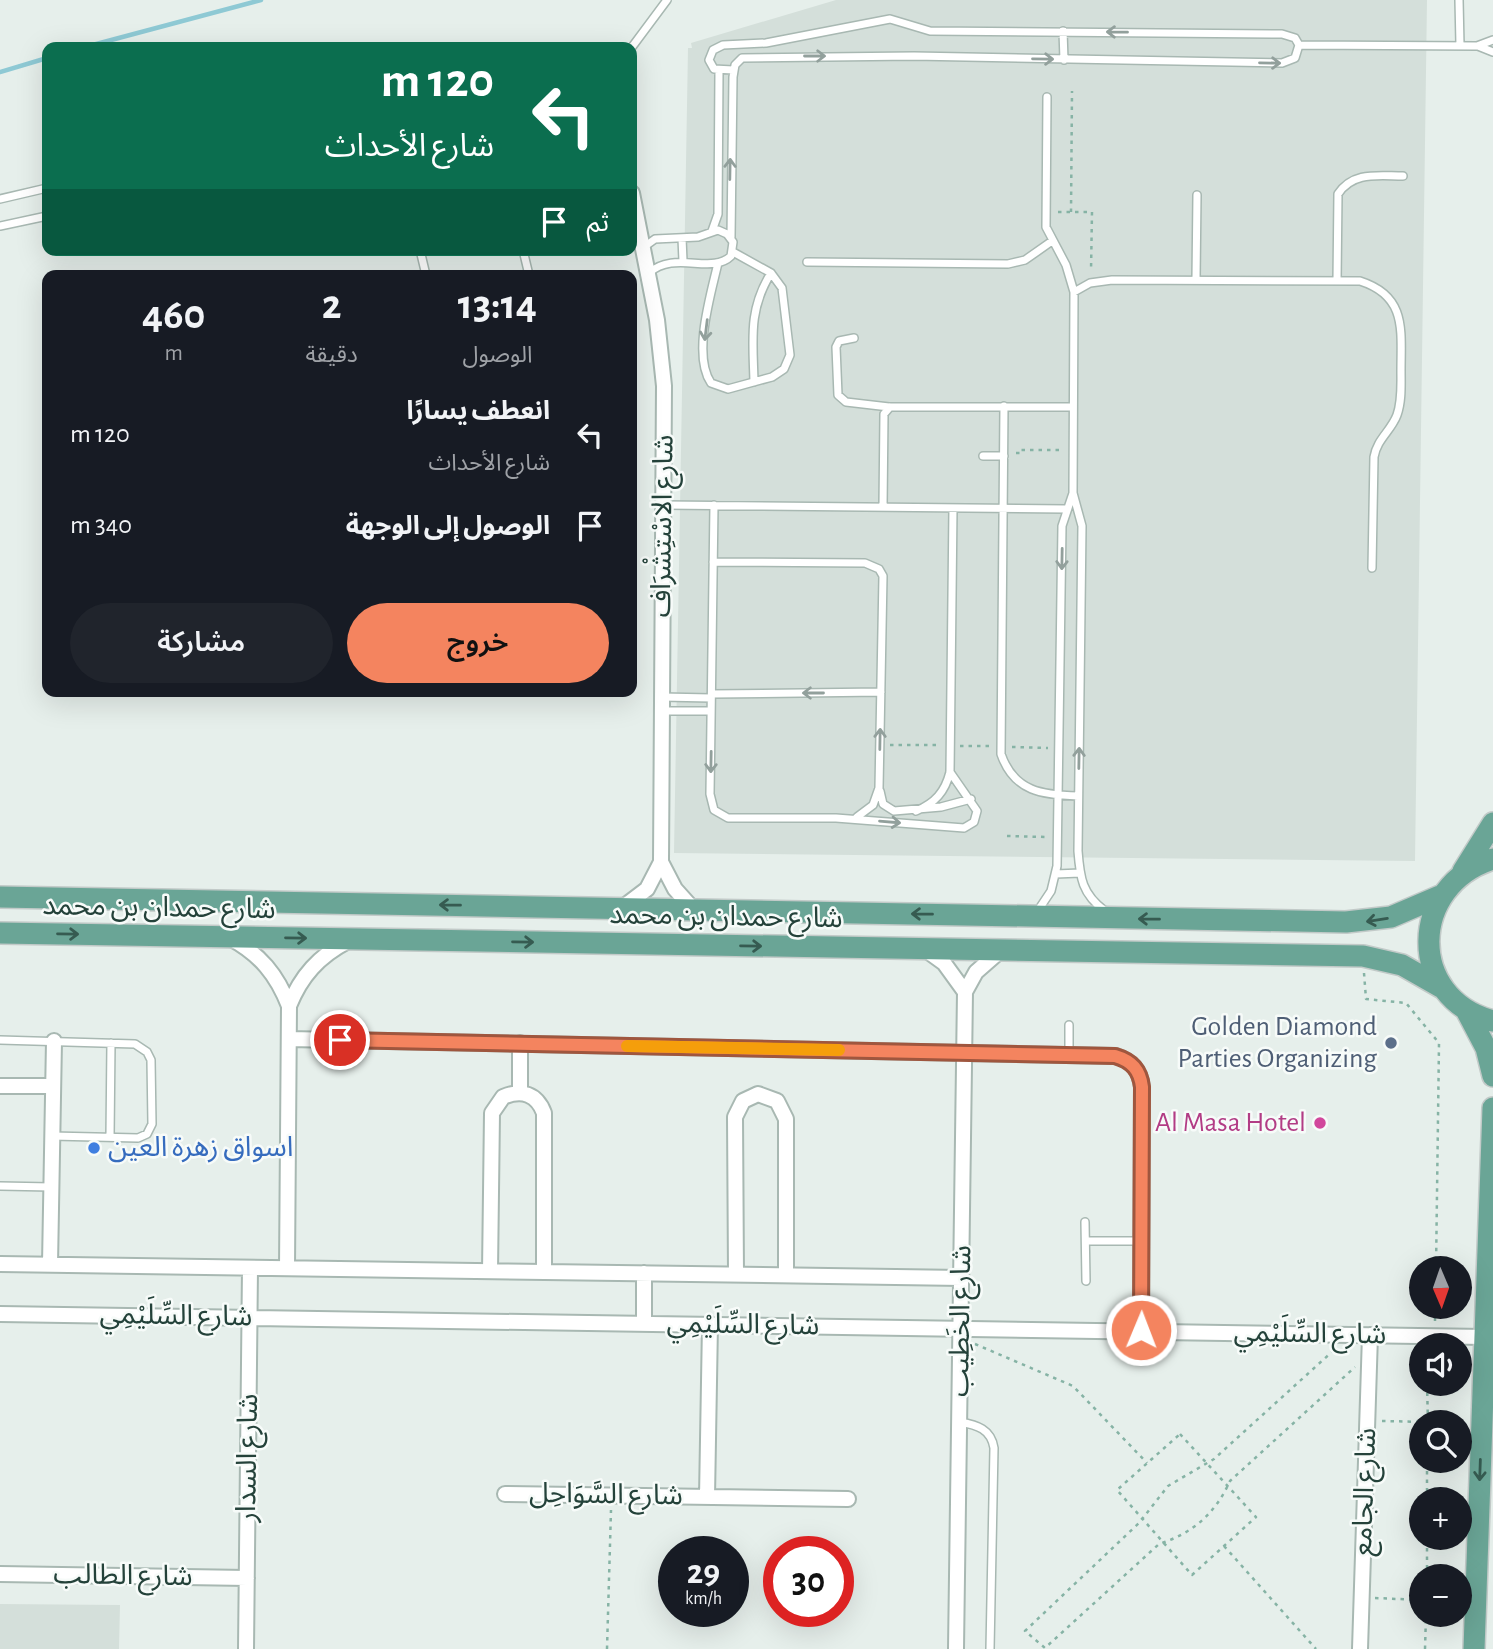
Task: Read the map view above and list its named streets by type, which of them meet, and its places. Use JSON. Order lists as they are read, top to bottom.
{
  "streets": {
    "main road": ["شارع حمدان بن محمد"],
    "street": [
      "شارع الاسْتِشْرَاف",
      "شارع السِّلَيْمِي",
      "شارع الخَطِيب",
      "شارع السدار",
      "شارع الجامع",
      "شارع السَّوَاحِل",
      "شارع الطالب"
    ]
  },
  "crossings": [
    ["شارع الاسْتِشْرَاف", "شارع حمدان بن محمد"],
    ["شارع السِّلَيْمِي", "شارع الخَطِيب"],
    ["شارع السِّلَيْمِي", "شارع السدار"],
    ["شارع السِّلَيْمِي", "شارع الجامع"],
    ["شارع السِّلَيْمِي", "شارع السَّوَاحِل"],
    ["شارع السدار", "شارع الطالب"]
  ],
  "places": ["Golden Diamond Parties Organizing", "Al Masa Hotel", "اسواق زهرة العين"],
  "north": "bottom",
  "page": {
    "turn": ["120 m", "شارع الأحداث"],
    "then": "ثم",
    "eta": [
      "13:14",
      "الوصول",
      "2",
      "دقيقة",
      "460",
      "m"
    ],
    "list": [
      {
        "name": "انعطف يسارًا",
        "note": "شارع الأحداث",
        "value": "120 m"
      },
      {
        "name": "الوصول إلى الوجهة",
        "value": "340 m"
      }
    ],
    "buttons": ["خروج", "مشاركة"],
    "map_buttons": ["+", "−"],
    "speed": "29 km/h",
    "limit": "30"
  }
}
